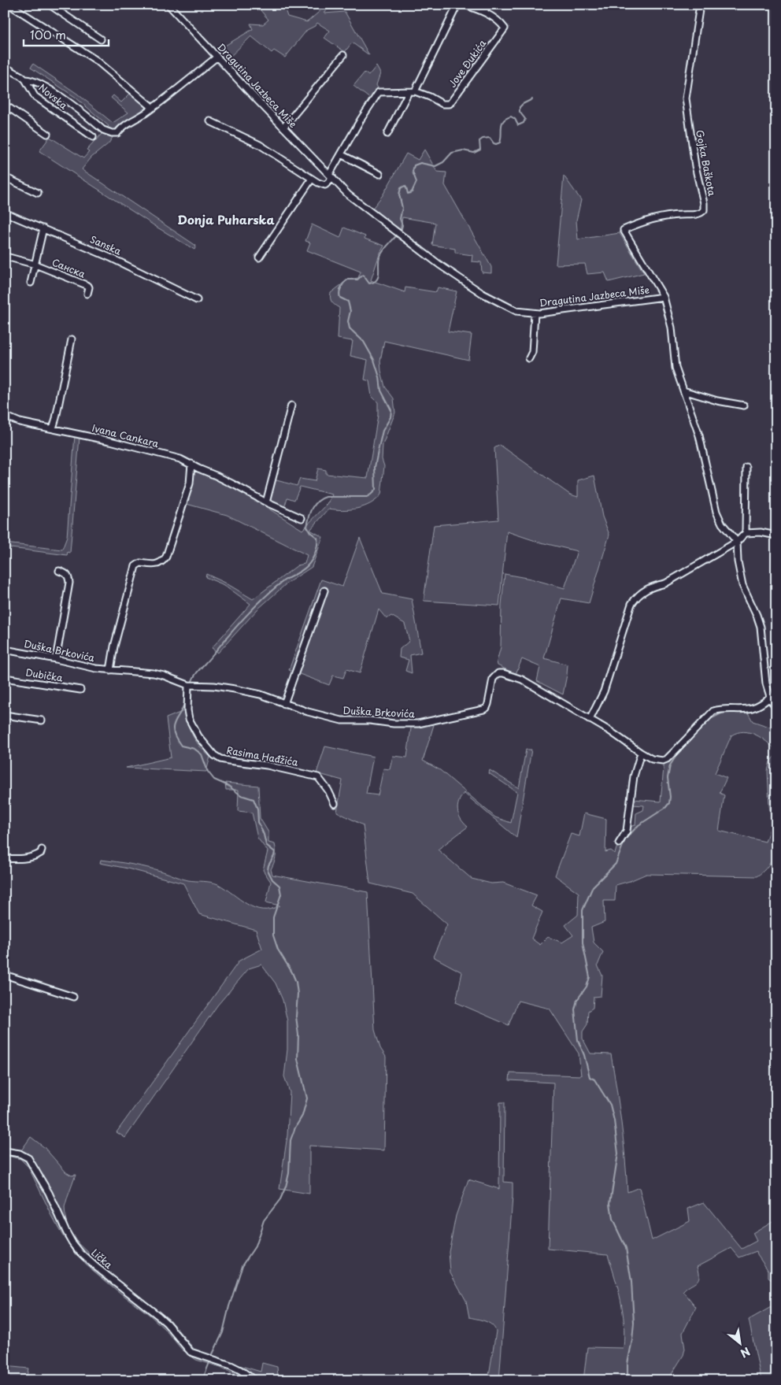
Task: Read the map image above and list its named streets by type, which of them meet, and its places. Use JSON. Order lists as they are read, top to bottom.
{
  "streets": {
    "street": [
      "Jove Đukića",
      "Dragutina Jazbeca Miše",
      "Novska",
      "Gojka Baškota",
      "Sanska",
      "Санска",
      "Ivana Cankara",
      "Duška Brkovića",
      "Dubička",
      "Rasima Hađžića",
      "Lička"
    ]
  },
  "crossings": [
    ["Jove Đukića", "Dragutina Jazbeca Miše"],
    ["Dragutina Jazbeca Miše", "Gojka Baškota"],
    ["Duška Brkovića", "Rasima Hađžića"]
  ],
  "districts": ["Donja Puharska"],
  "scale_bar": "100 m",
  "north": "bottom right"
}
